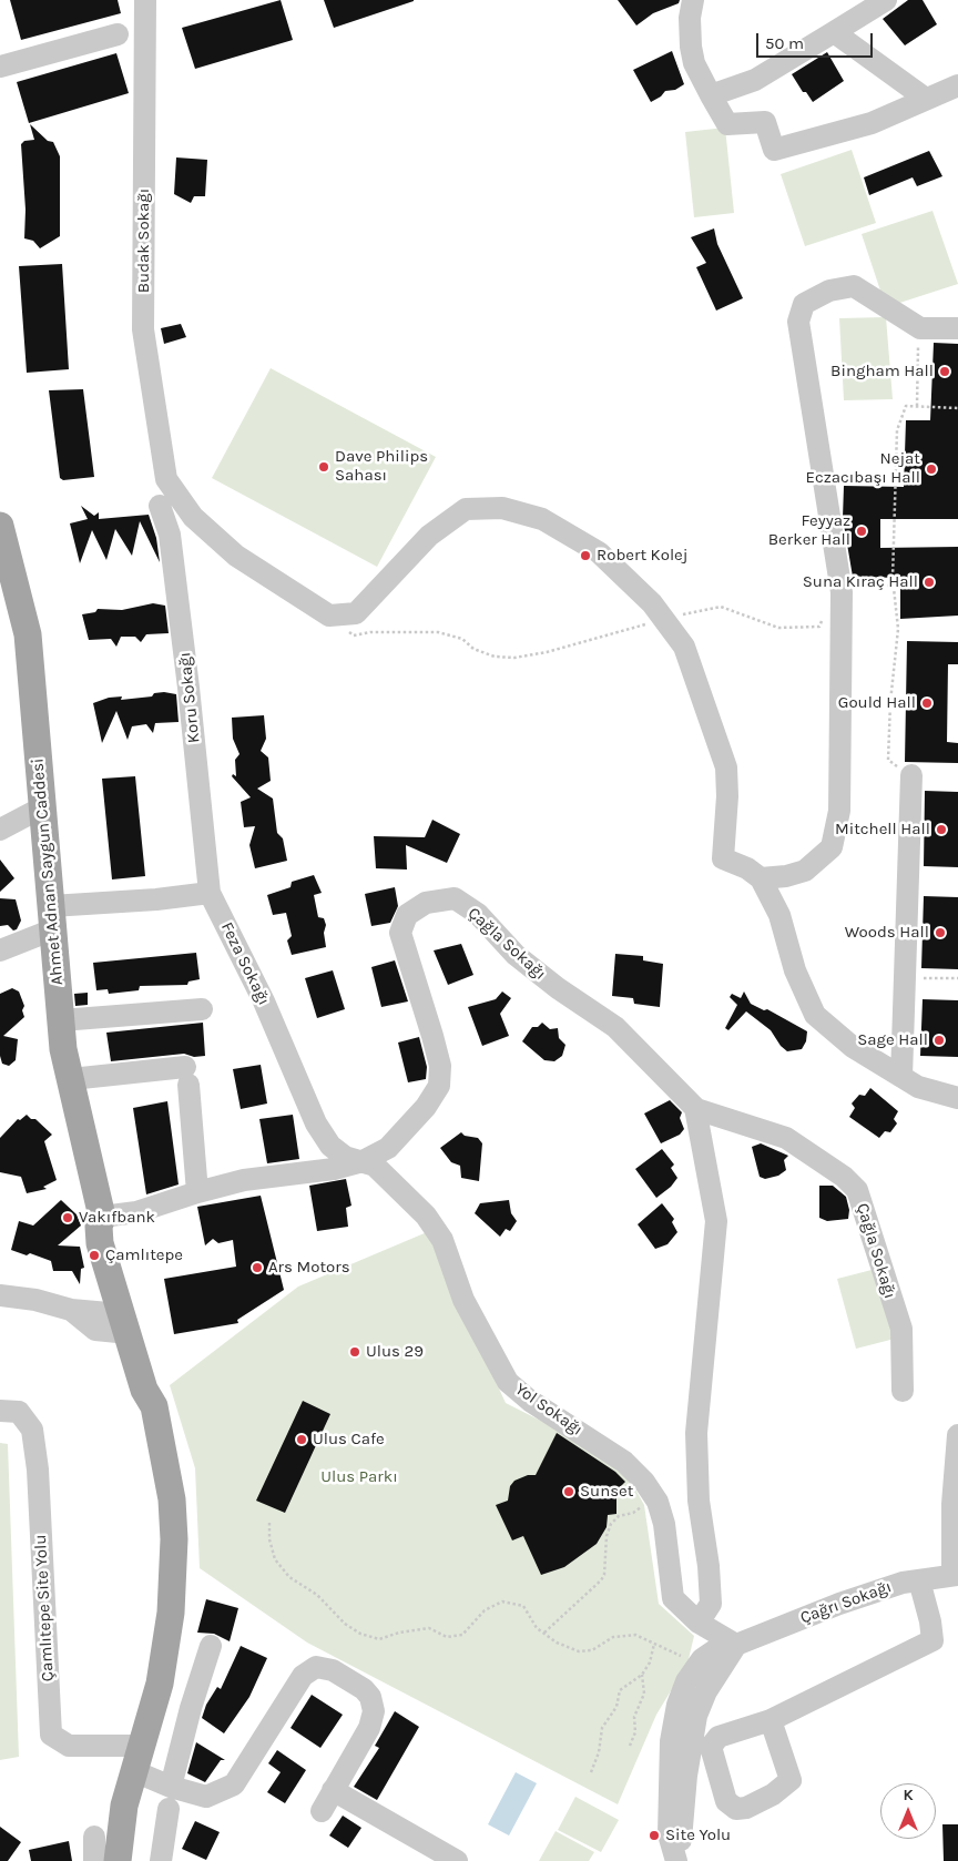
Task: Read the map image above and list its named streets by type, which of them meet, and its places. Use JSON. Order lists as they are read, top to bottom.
{
  "streets": {
    "main road": ["Ahmet Adnan Saygun Caddesi"],
    "street": [
      "Budak Sokağı",
      "Koru Sokağı",
      "Çağla Sokağı",
      "Feza Sokağı",
      "Yol Sokağı",
      "Çağrı Sokağı",
      "Çamlıtepe Site Yolu"
    ]
  },
  "crossings": [
    ["Koru Sokağı", "Feza Sokağı"],
    ["Ahmet Adnan Saygun Caddesi", "Çağla Sokağı"],
    ["Ahmet Adnan Saygun Caddesi", "Çamlıtepe Site Yolu"],
    ["Çağla Sokağı", "Feza Sokağı"],
    ["Çağla Sokağı", "Yol Sokağı"],
    ["Feza Sokağı", "Yol Sokağı"],
    ["Yol Sokağı", "Çağrı Sokağı"]
  ],
  "parks": ["Ulus Parkı"],
  "places": [
    "Bingham Hall",
    "Dave Philips Sahası",
    "Nejat Eczacıbaşı Hall",
    "Feyyaz Berker Hall",
    "Robert Kolej",
    "Suna Kıraç Hall",
    "Gould Hall",
    "Mitchell Hall",
    "Woods Hall",
    "Sage Hall",
    "Vakıfbank",
    "Çamlıtepe",
    "Ars Motors",
    "Ulus 29",
    "Ulus Cafe",
    "Sunset",
    "Site Yolu"
  ],
  "scale_bar": "50 m",
  "north": "top"
}
